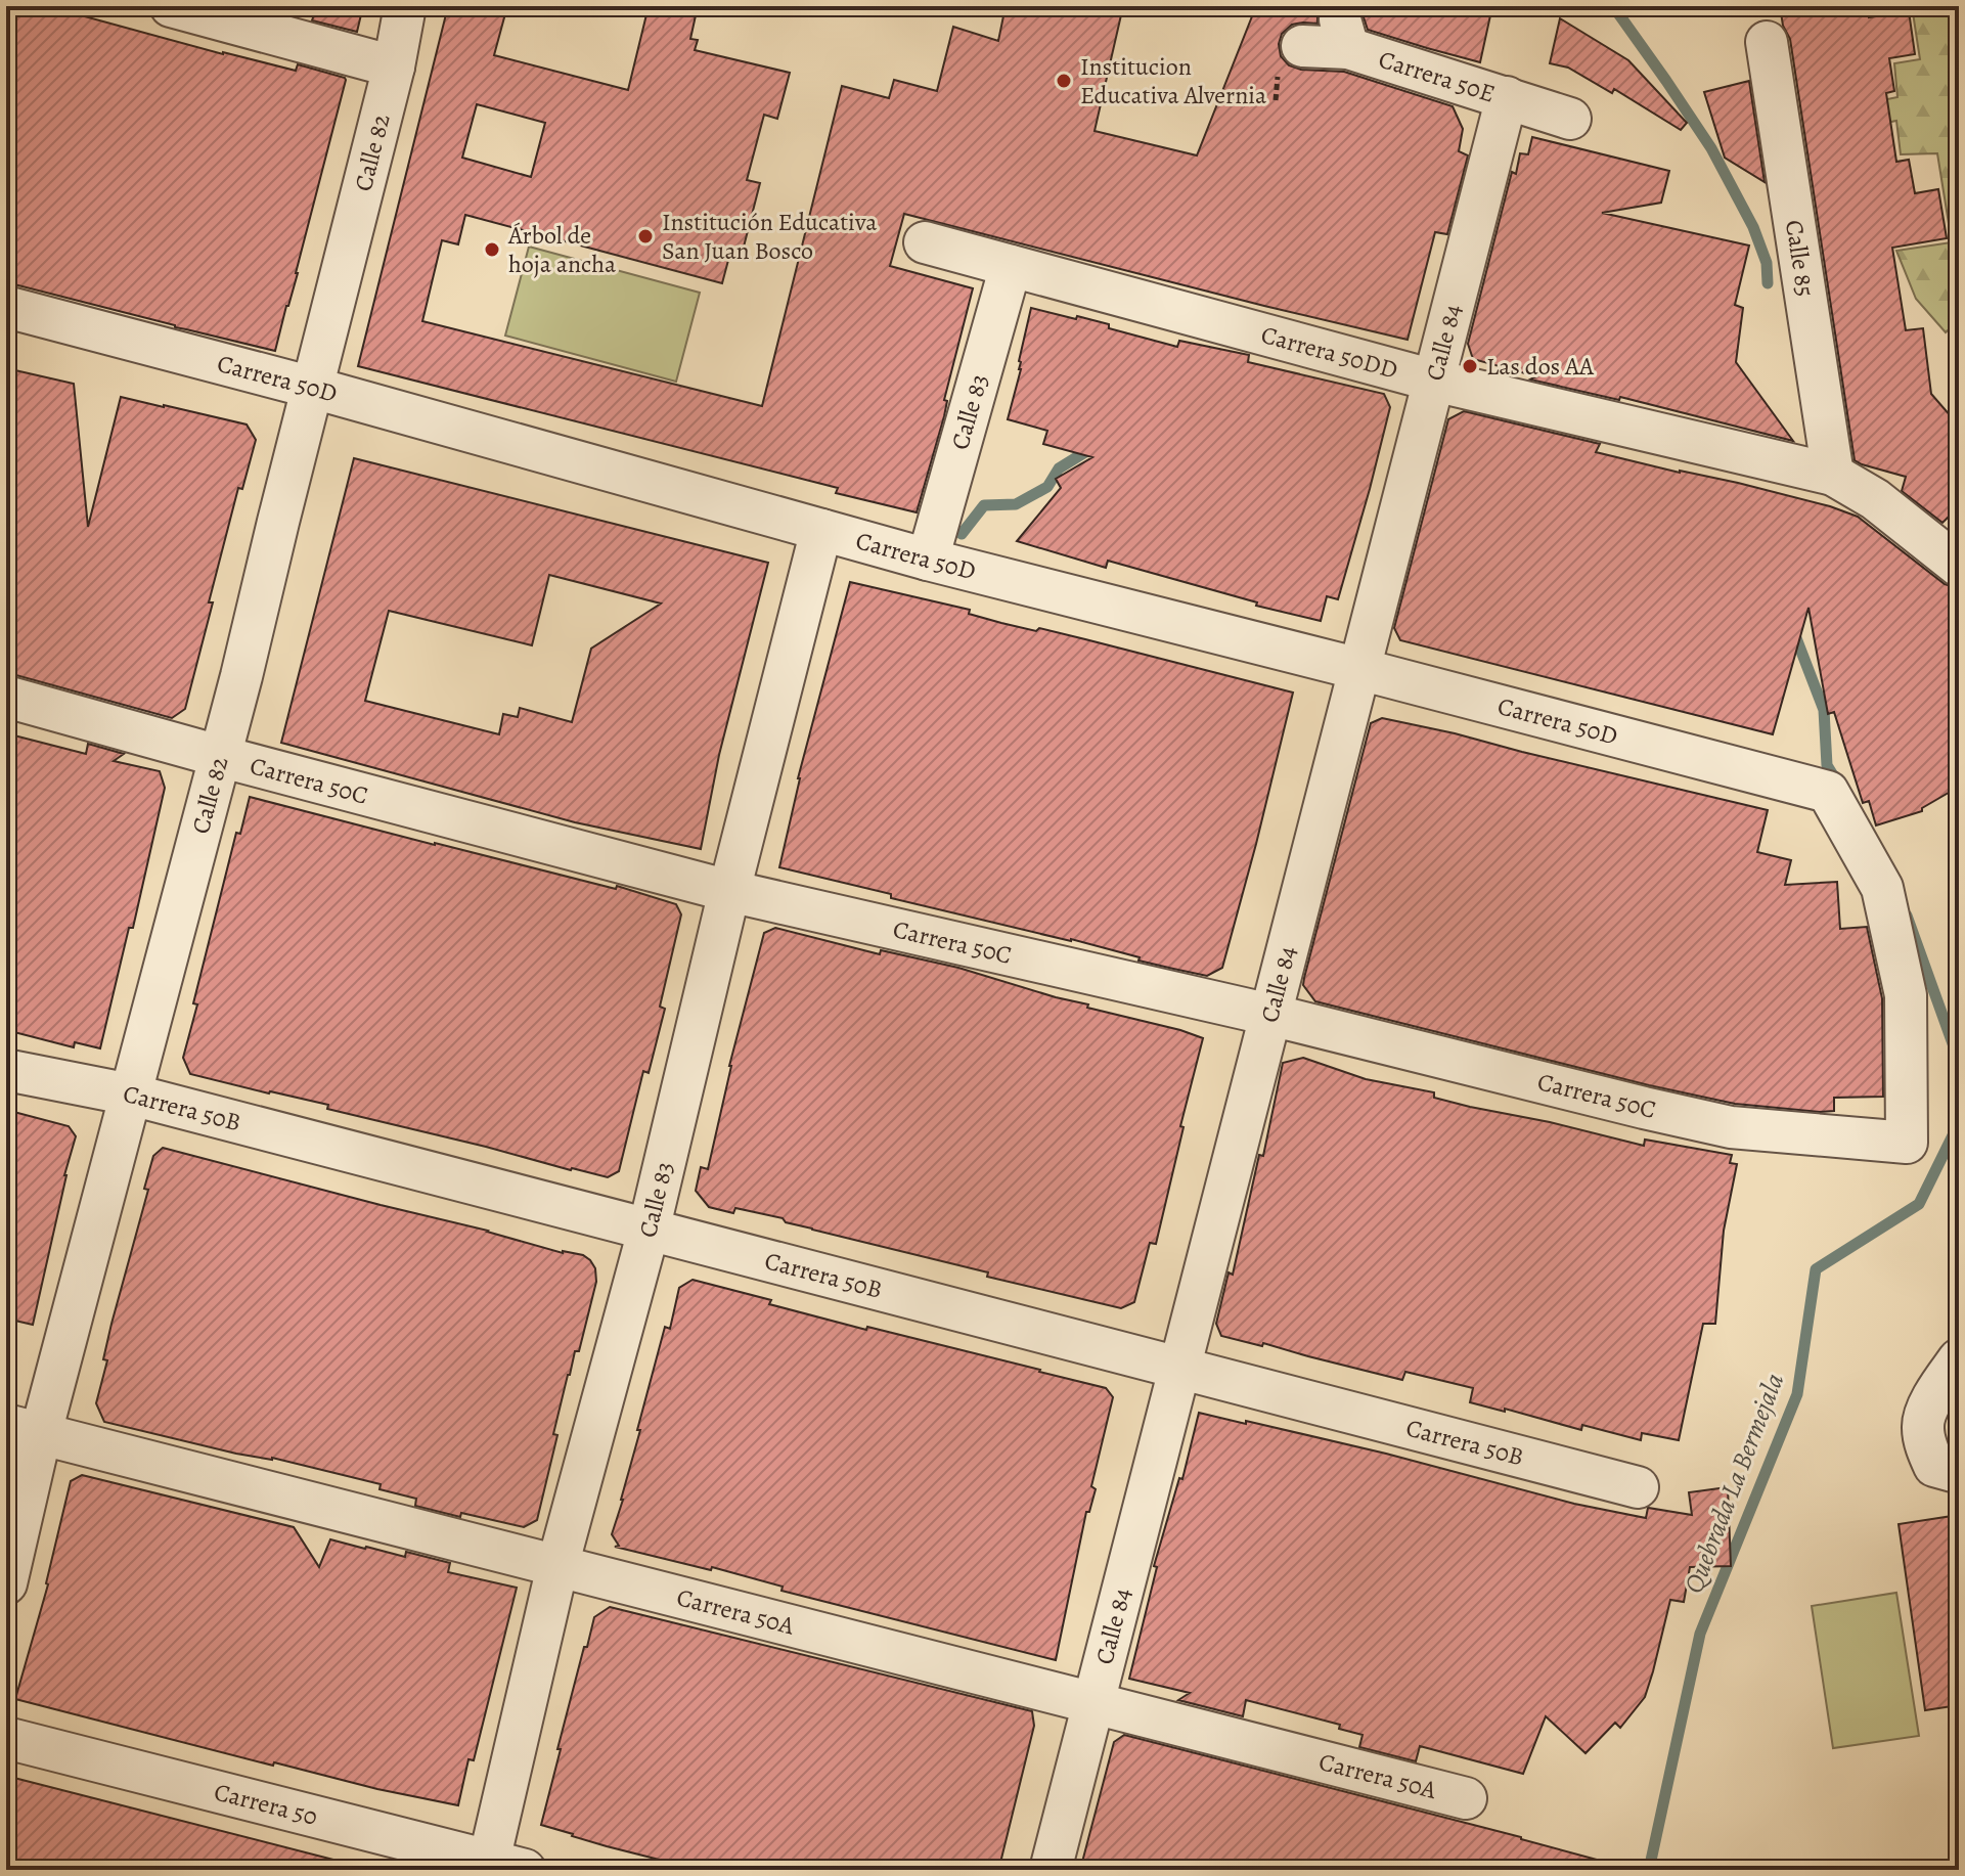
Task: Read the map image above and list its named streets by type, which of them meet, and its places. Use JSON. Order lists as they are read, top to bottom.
{
  "streets": {
    "street": [
      "Carrera 50E",
      "Calle 82",
      "Calle 85",
      "Calle 84",
      "Carrera 50DD",
      "Carrera 50D",
      "Calle 83",
      "Carrera 50C",
      "Carrera 50B",
      "Carrera 50A",
      "Carrera 50"
    ]
  },
  "crossings": [
    ["Carrera 50E", "Calle 84"],
    ["Calle 82", "Carrera 50D"],
    ["Calle 82", "Carrera 50C"],
    ["Calle 82", "Carrera 50B"],
    ["Calle 82", "Carrera 50A"],
    ["Calle 85", "Carrera 50DD"],
    ["Calle 84", "Carrera 50DD"],
    ["Calle 84", "Carrera 50D"],
    ["Calle 84", "Carrera 50C"],
    ["Calle 84", "Carrera 50B"],
    ["Calle 84", "Carrera 50A"],
    ["Carrera 50DD", "Calle 83"],
    ["Carrera 50D", "Calle 83"],
    ["Carrera 50D", "Carrera 50C"],
    ["Calle 83", "Carrera 50C"],
    ["Calle 83", "Carrera 50B"],
    ["Calle 83", "Carrera 50A"],
    ["Calle 83", "Carrera 50"]
  ],
  "water": ["Quebrada La Bermejala"],
  "places": [
    "Institucion Educativa Alvernia",
    "Institución Educativa San Juan Bosco",
    "Árbol de hoja ancha",
    "Las dos AA"
  ]
}
